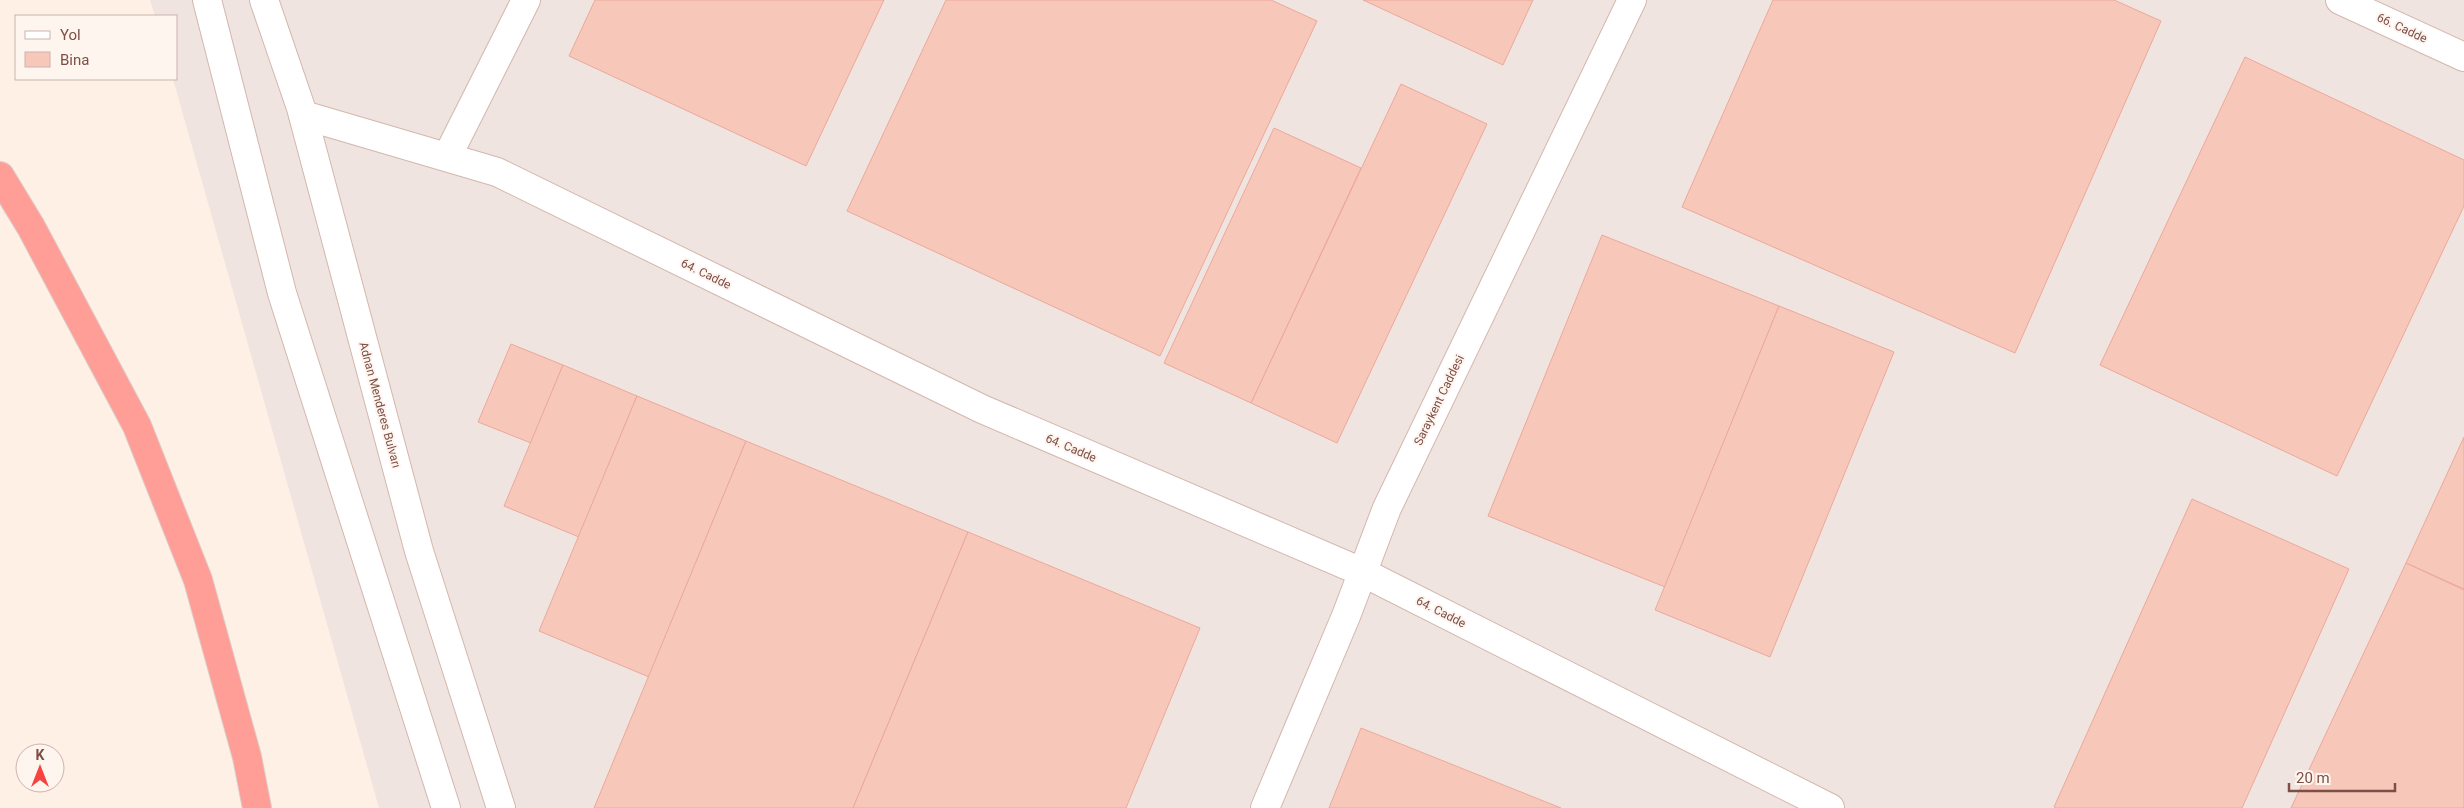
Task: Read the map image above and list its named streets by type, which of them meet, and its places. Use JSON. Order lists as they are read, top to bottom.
{
  "streets": {
    "street": [
      "66. Cadde",
      "64. Cadde",
      "Saraykent Caddesi",
      "Adnan Menderes Bulvarı"
    ]
  },
  "crossings": [
    ["64. Cadde", "Saraykent Caddesi"],
    ["64. Cadde", "Adnan Menderes Bulvarı"]
  ],
  "legend": ["Yol", "Bina"],
  "scale_bar": "20 m",
  "north": "top"
}
